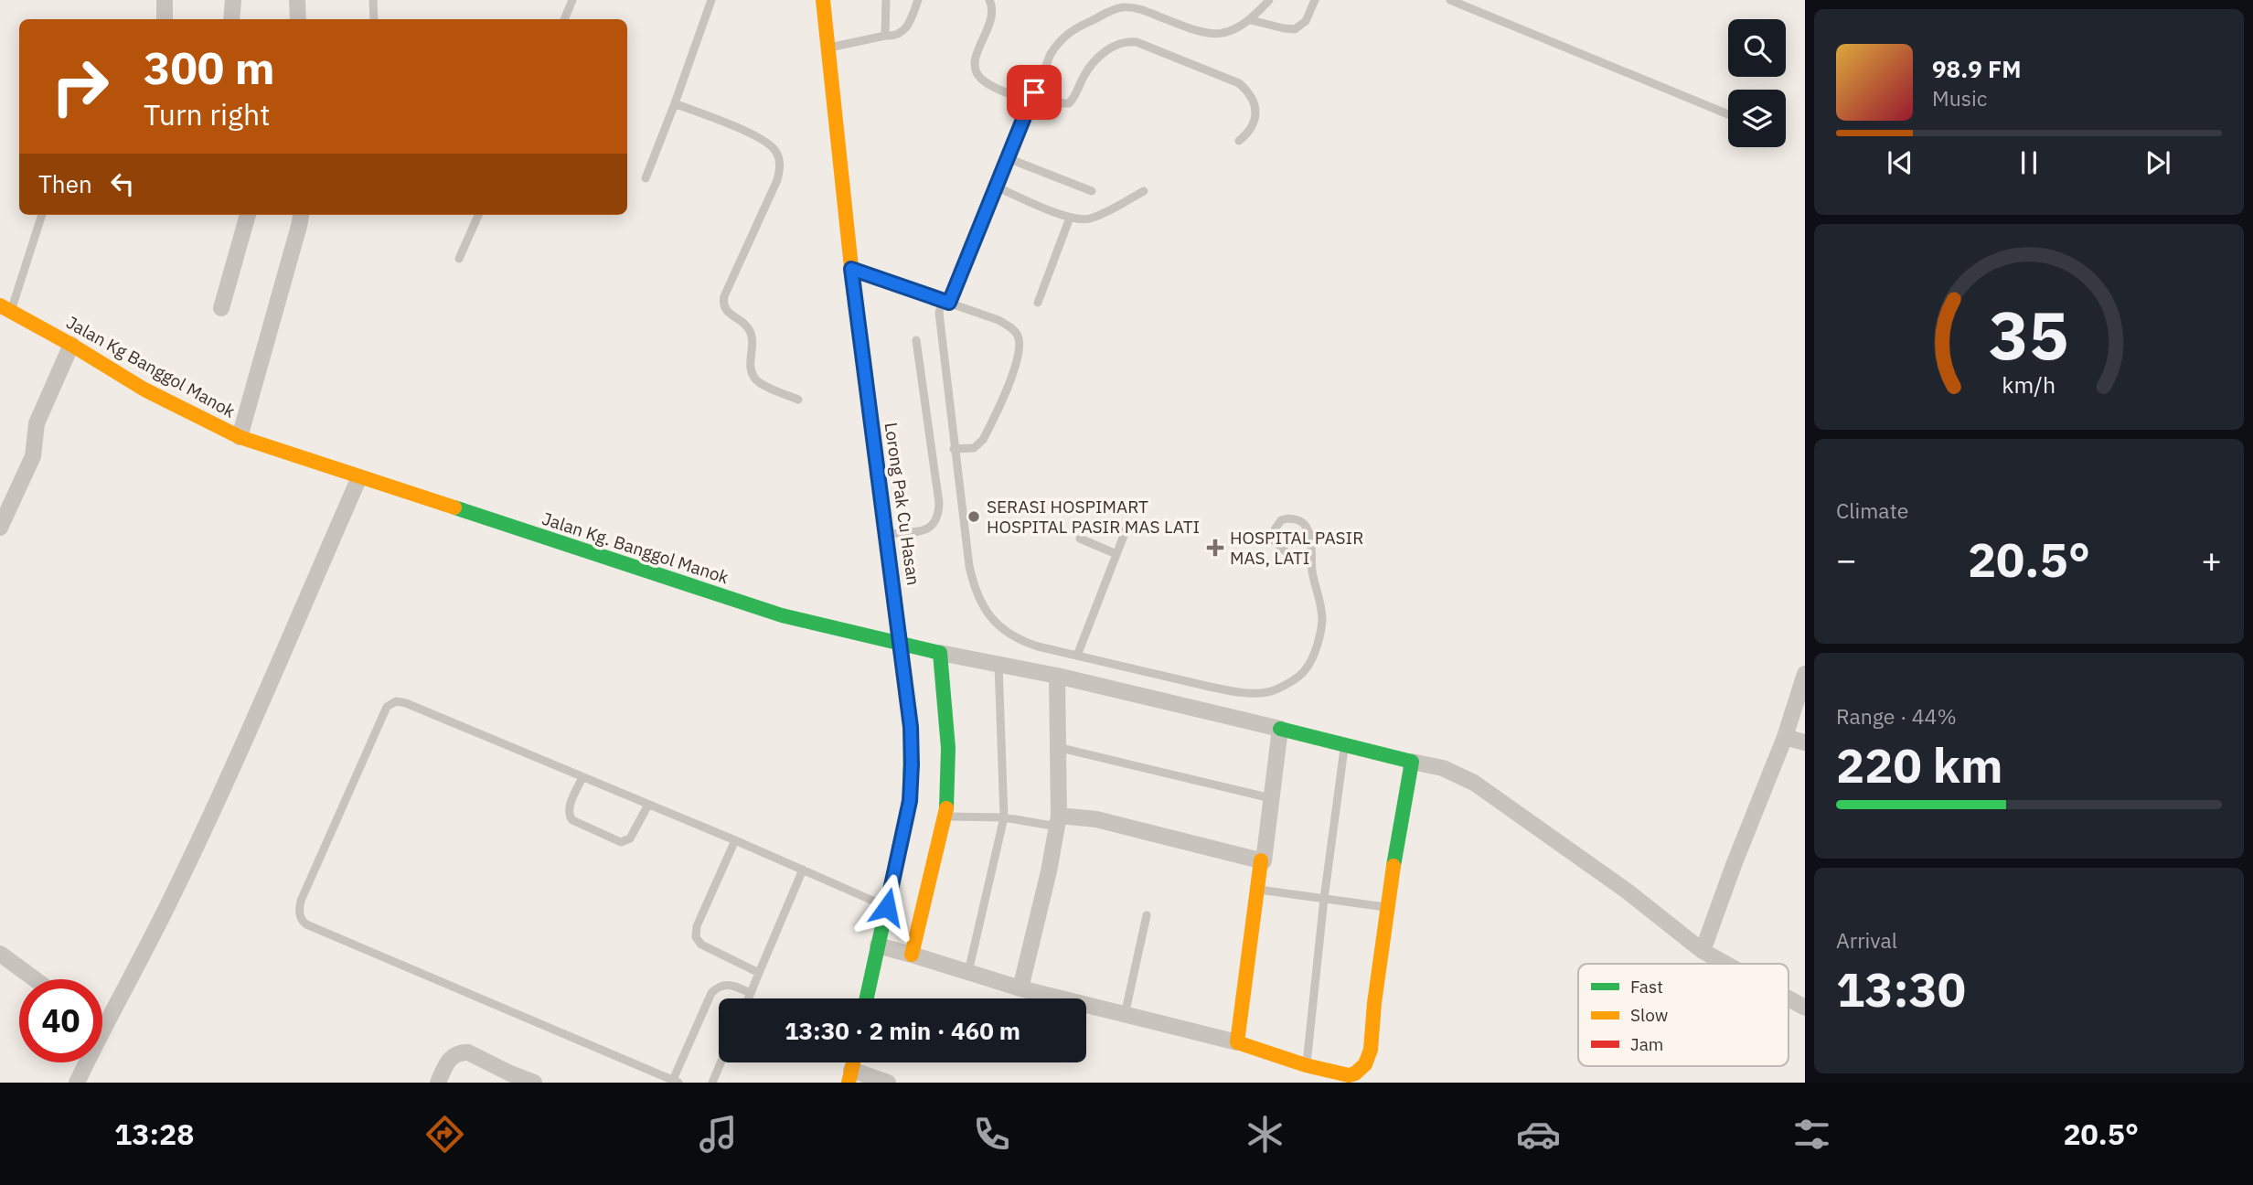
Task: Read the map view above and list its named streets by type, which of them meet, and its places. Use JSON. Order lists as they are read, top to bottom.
{
  "streets": {
    "street": ["Jalan Kg Banggol Manok", "Lorong Pak Cu Hasan", "Jalan Kg. Banggol Manok"]
  },
  "crossings": [
    ["Jalan Kg Banggol Manok", "Jalan Kg. Banggol Manok"],
    ["Lorong Pak Cu Hasan", "Jalan Kg. Banggol Manok"]
  ],
  "places": {
    "other": ["SERASI HOSPIMART HOSPITAL PASIR MAS LATI"],
    "health": ["HOSPITAL PASIR MAS, LATI"]
  },
  "legend": ["Fast", "Slow", "Jam"],
  "page": {
    "turn": ["300 m", "Turn right"],
    "song": ["98.9 FM", "Music"],
    "then": "Then",
    "tile": [
      "Climate",
      ["Range · 44%", "220 km"],
      ["Arrival", "13:30"]
    ],
    "heat": ["−", "20.5°", "+"],
    "limit": "40",
    "trip": "13:30 · 2 min · 460 m",
    "tabs": ["13:28", "20.5°"],
    "gauge": ["35", "km/h"]
  }
}
